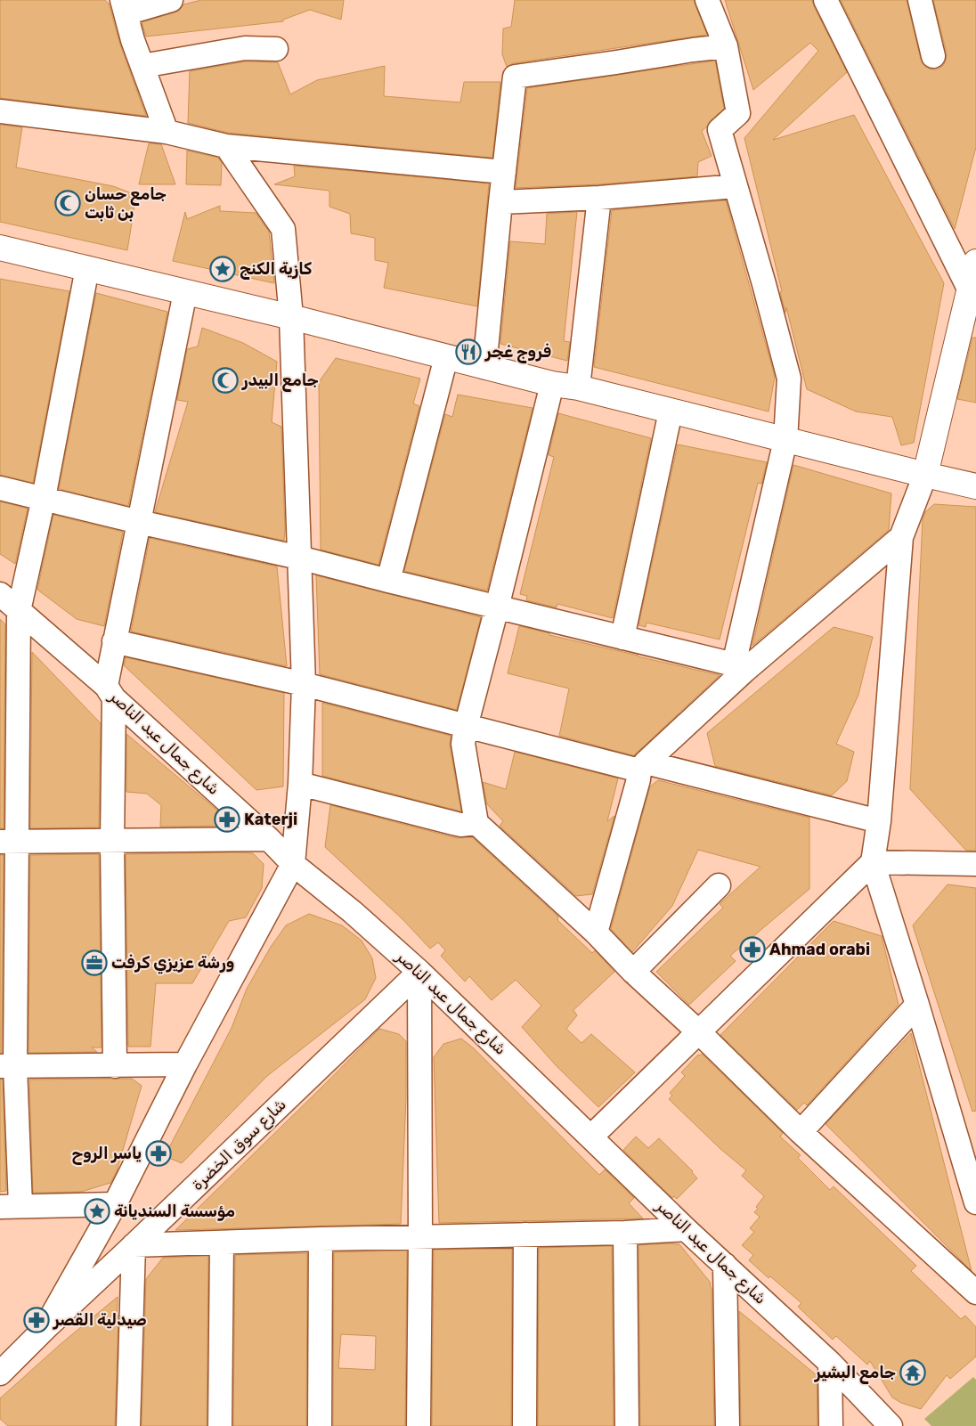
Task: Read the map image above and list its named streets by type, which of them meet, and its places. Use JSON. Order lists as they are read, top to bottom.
{
  "streets": {
    "street": ["شارع جمال عبد الناصر", "شارع سوق الخضرة"]
  },
  "crossings": [
    ["شارع جمال عبد الناصر", "شارع سوق الخضرة"]
  ],
  "places": {
    "mosque": ["جامع حسان بن ثابت", "جامع البيدر"],
    "place": ["كازية الكنج", "مؤسسة السنديانة"],
    "restaurant": ["فروج غجر"],
    "pharmacy": [
      "Katerji",
      "Ahmad orabi",
      "ياسر الروح",
      "صيدلية القصر"
    ],
    "office": ["ورشة عزيزي كرفت"],
    "temple": ["جامع البشير"]
  }
}
